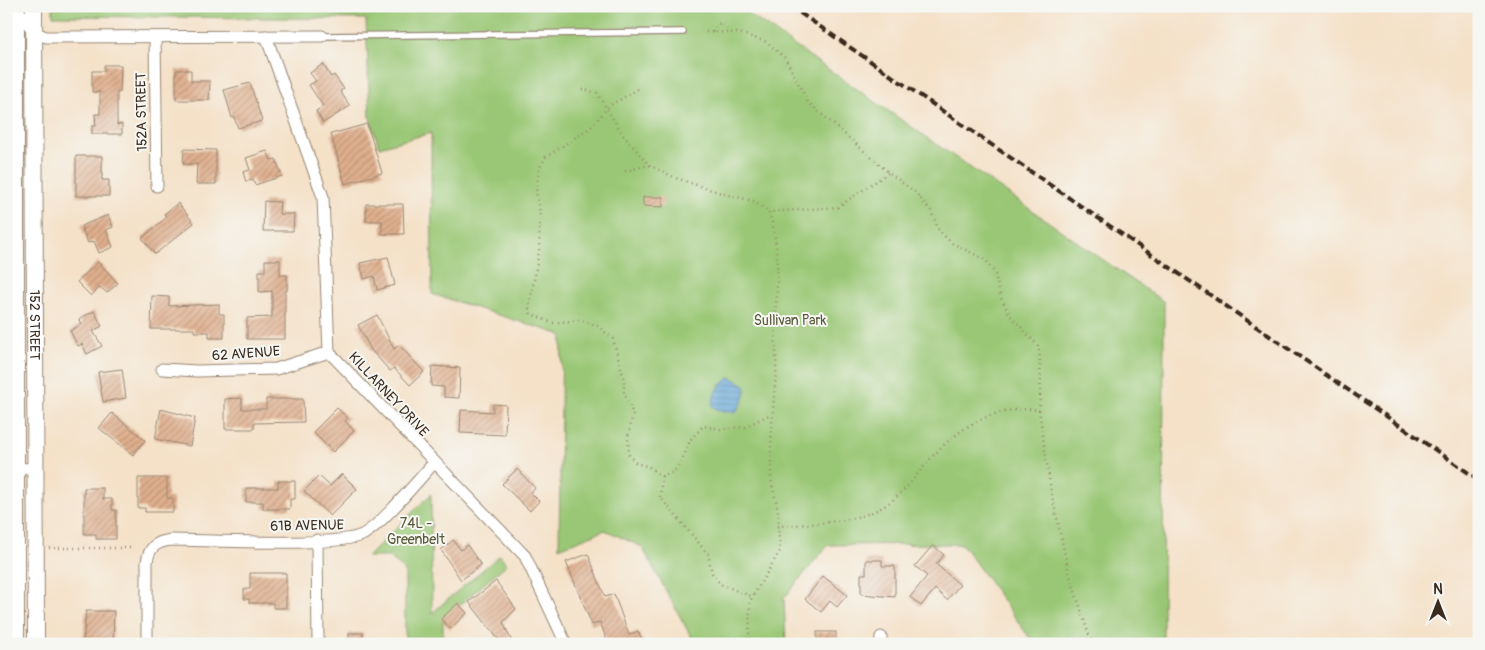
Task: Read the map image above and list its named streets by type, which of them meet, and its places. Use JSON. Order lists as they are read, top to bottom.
{
  "streets": {
    "main road": ["152 STREET"],
    "street": [
      "152A STREET",
      "62 AVENUE",
      "KILLARNEY DRIVE",
      "61B AVENUE"
    ]
  },
  "crossings": [
    ["62 AVENUE", "KILLARNEY DRIVE"],
    ["KILLARNEY DRIVE", "61B AVENUE"]
  ],
  "parks": ["Sullivan Park", "74L - Greenbelt"],
  "north": "top"
}
